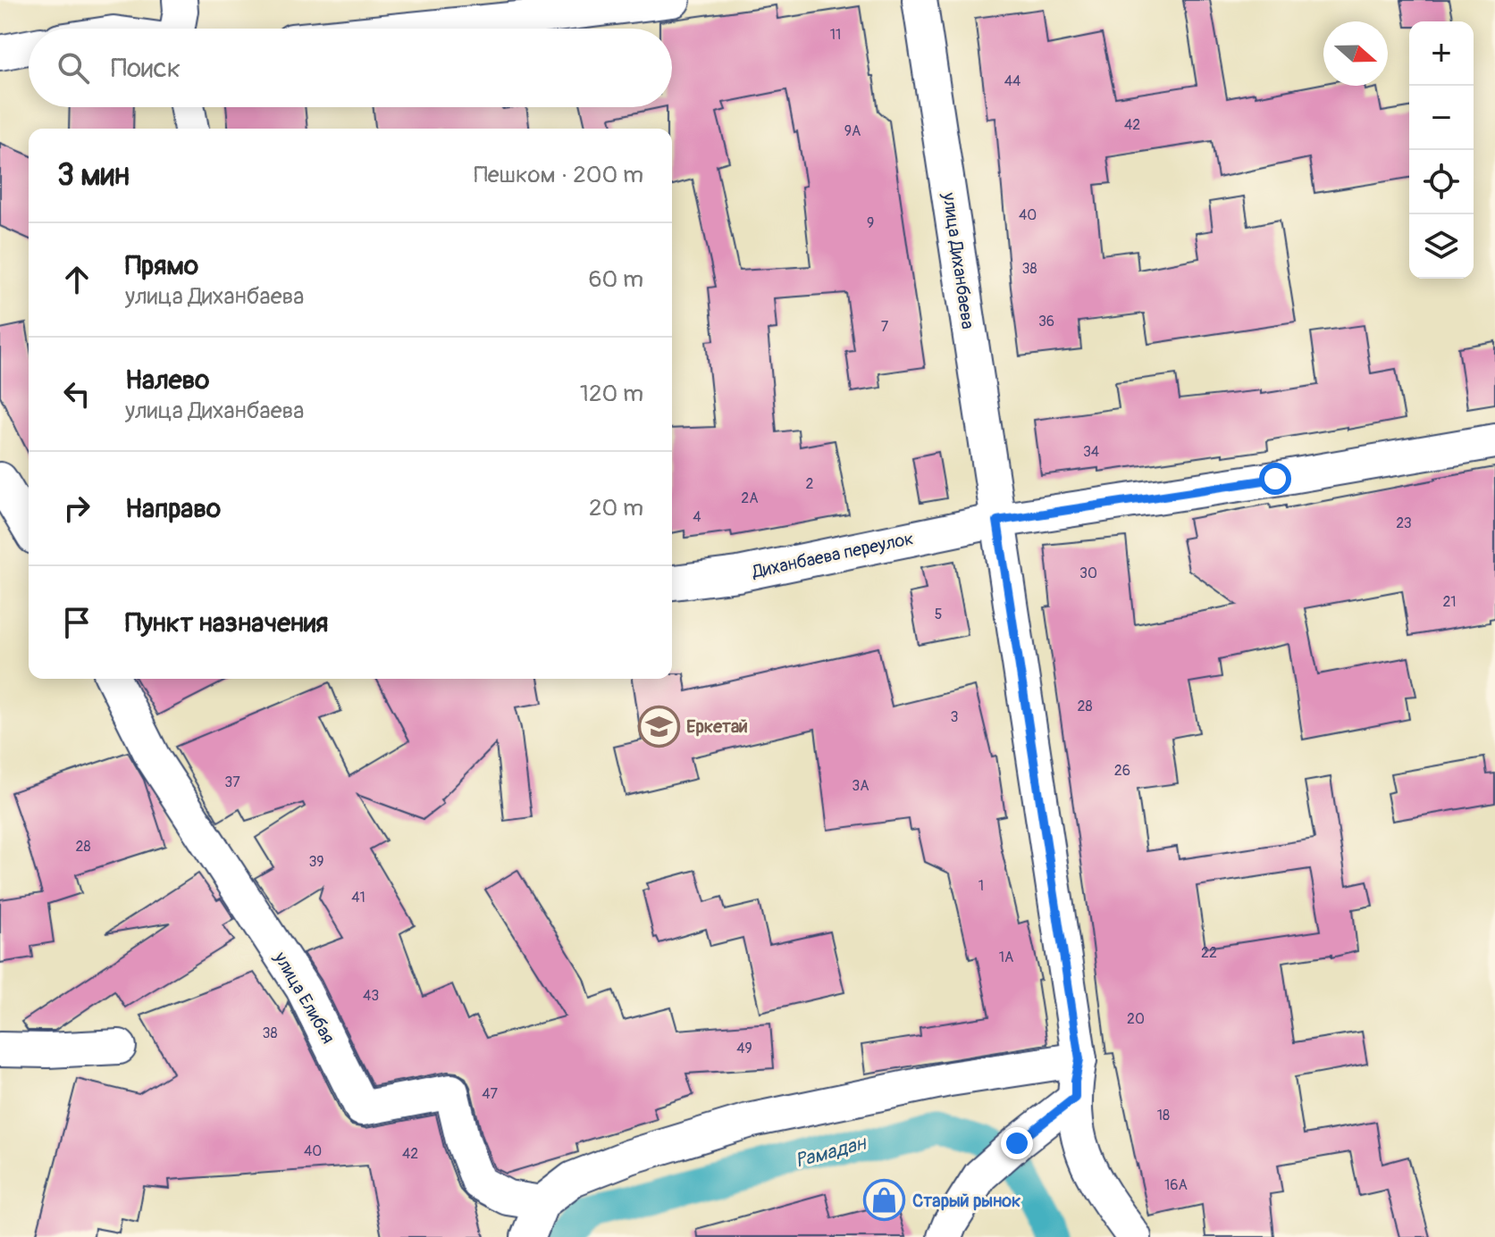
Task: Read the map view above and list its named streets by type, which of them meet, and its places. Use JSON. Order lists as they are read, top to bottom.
{
  "streets": {
    "street": ["улица Диханбаева", "Диханбаева переулок", "улица Елибая"]
  },
  "crossings": [
    ["улица Диханбаева", "Диханбаева переулок"]
  ],
  "water": ["Рамадан"],
  "places": {
    "school or university": ["Еркетай"],
    "shop": ["Старый рынок"]
  },
  "house_numbers": [
    "11",
    "44",
    "42",
    "9А",
    "40",
    "9",
    "38",
    "36",
    "7",
    "34",
    "2",
    "2А",
    "4",
    "23",
    "30",
    "21",
    "5",
    "28",
    "3",
    "26",
    "37",
    "3А",
    "28",
    "39",
    "1",
    "41",
    "22",
    "1А",
    "43",
    "20",
    "38",
    "49",
    "47",
    "18",
    "40",
    "42",
    "16А"
  ],
  "north": "right",
  "page": {
    "map_buttons": ["+", "−"],
    "search": "Поиск",
    "heading": ["3 мин", "Пешком · 200 m"],
    "list": [
      ["Прямо", "улица Диханбаева", "60 m"],
      ["Налево", "улица Диханбаева", "120 m"],
      ["Направо", "20 m"],
      "Пункт назначения"
    ]
  }
}
